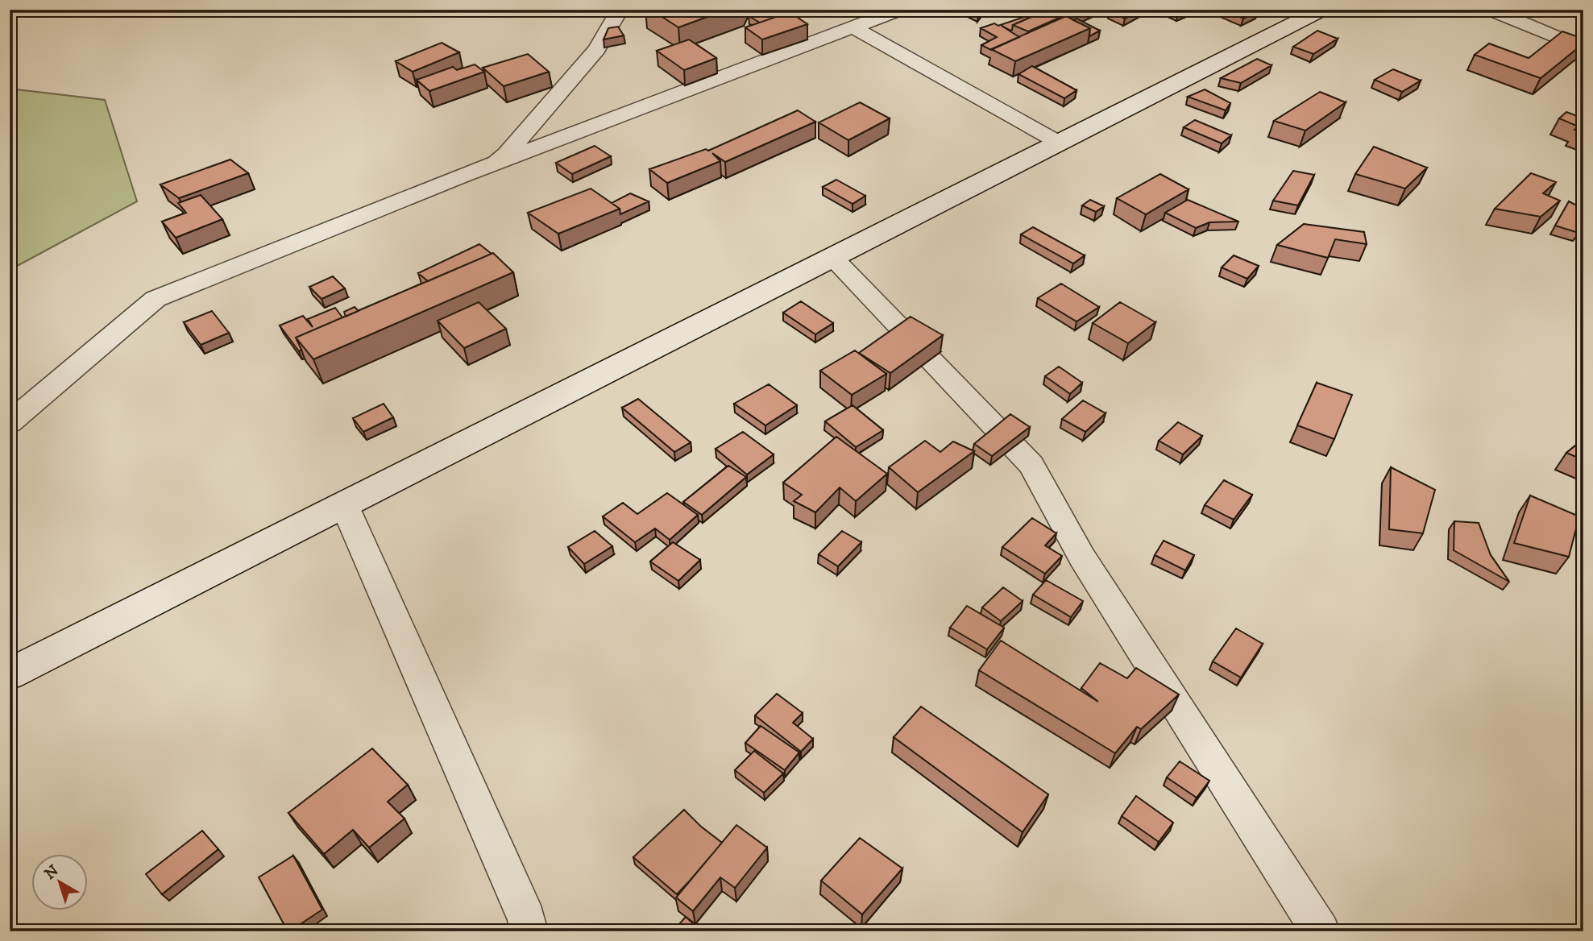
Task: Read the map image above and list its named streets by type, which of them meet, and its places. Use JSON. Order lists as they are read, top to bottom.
{
  "north": "top left"
}
